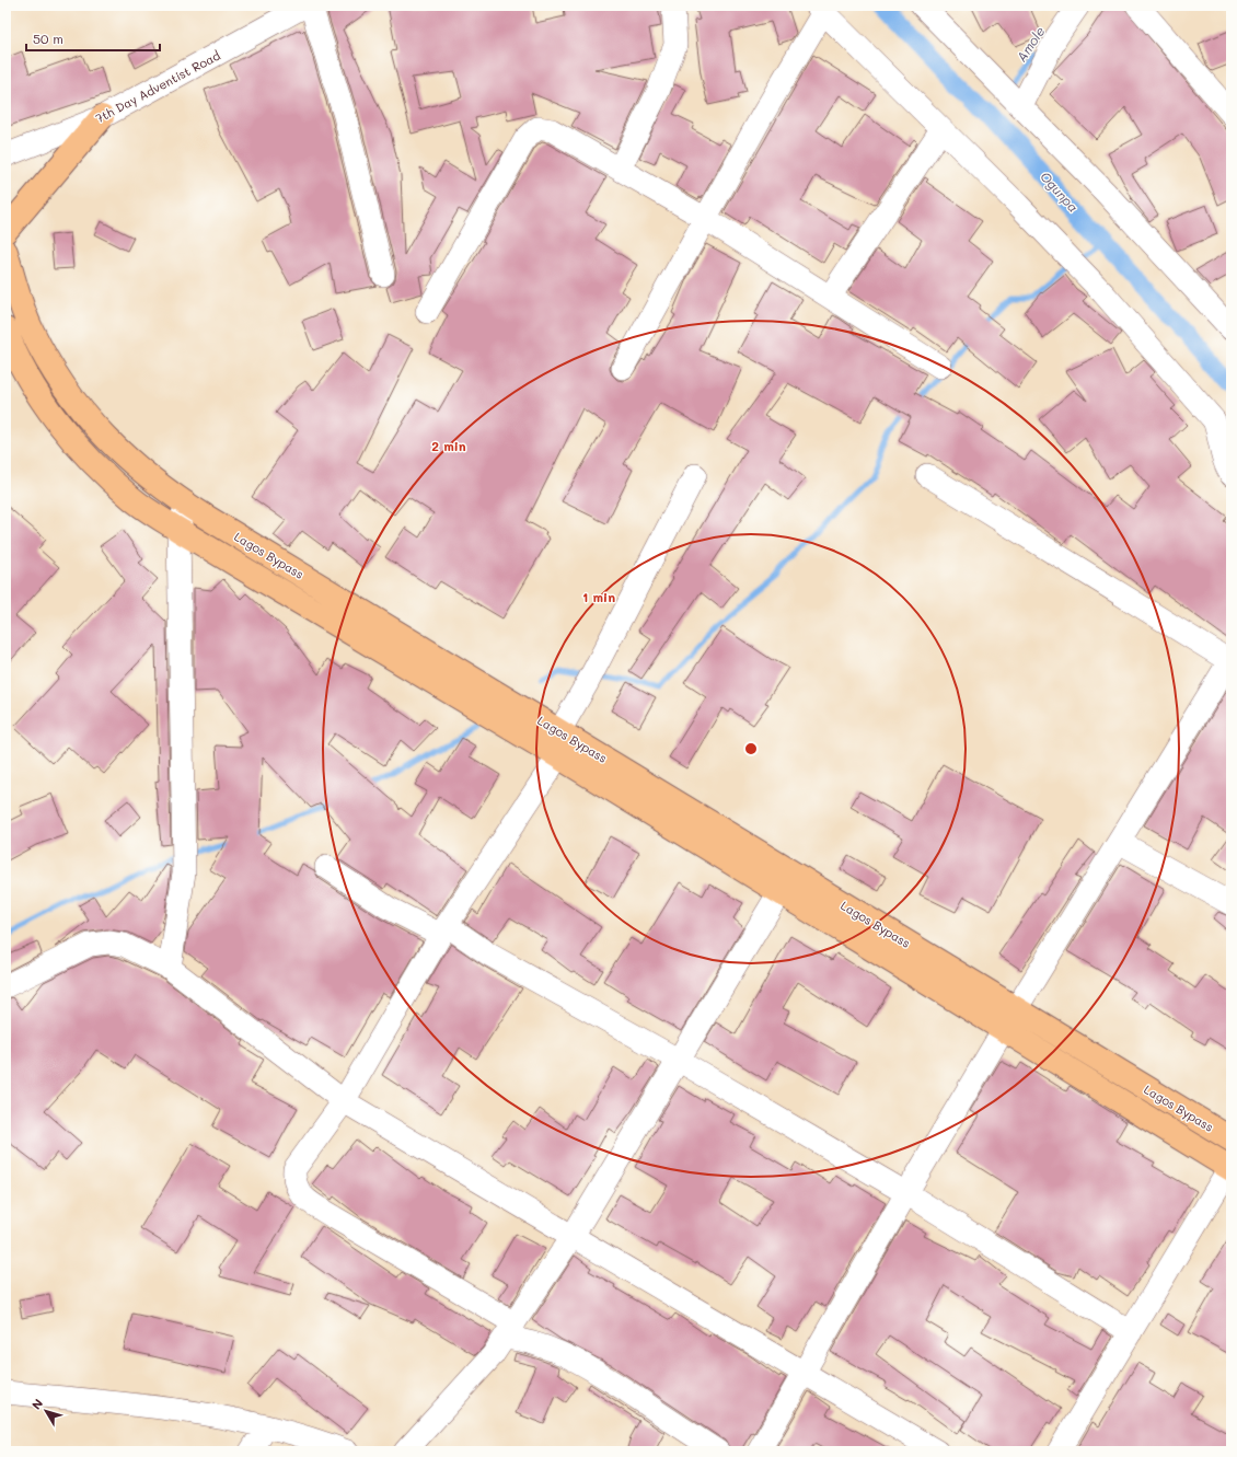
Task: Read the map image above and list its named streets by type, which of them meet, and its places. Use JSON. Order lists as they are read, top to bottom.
{
  "streets": {
    "main road": ["Lagos Bypass"],
    "street": ["7th Day Adventist Road"]
  },
  "water": ["Amole", "Ogunpa"],
  "scale_bar": "50 m",
  "north": "top left",
  "rings": ["2 min", "1 min"]
}
